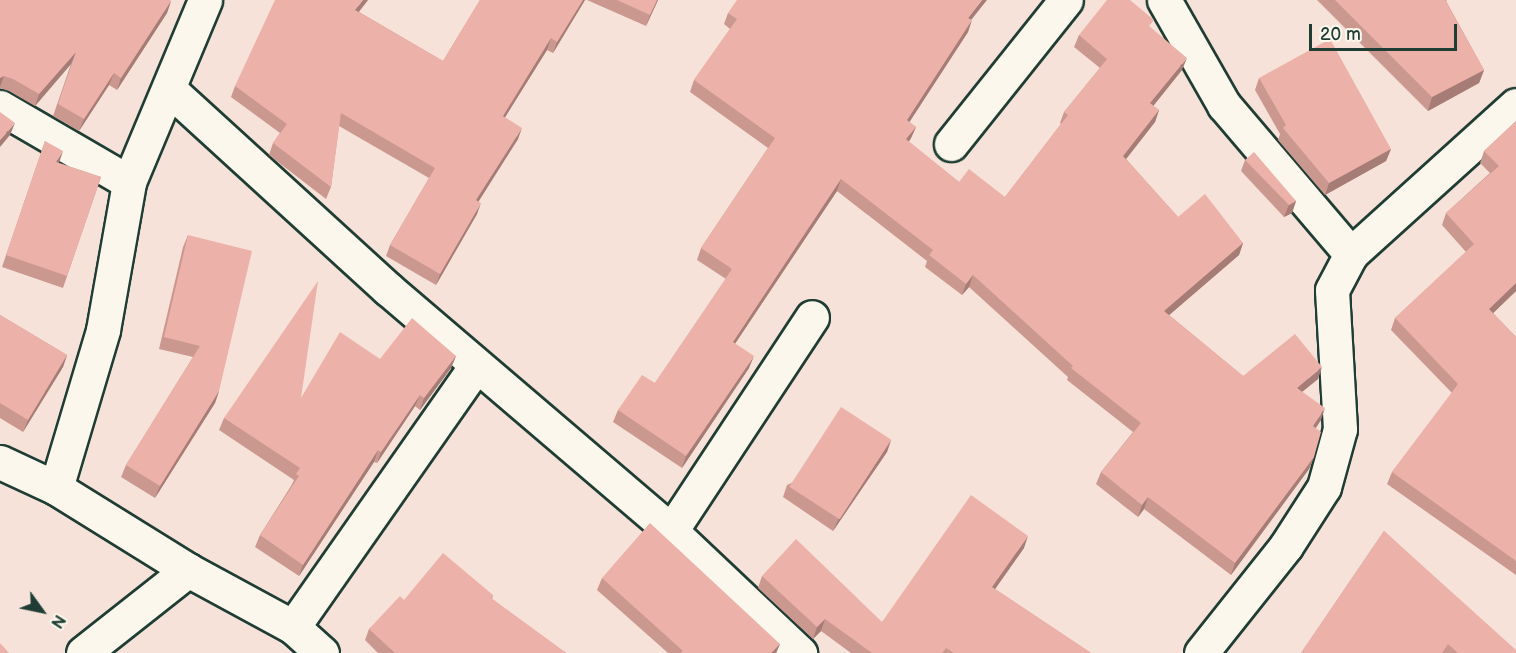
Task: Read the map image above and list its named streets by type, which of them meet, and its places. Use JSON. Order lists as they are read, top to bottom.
{
  "scale_bar": "20 m",
  "north": "bottom right"
}
